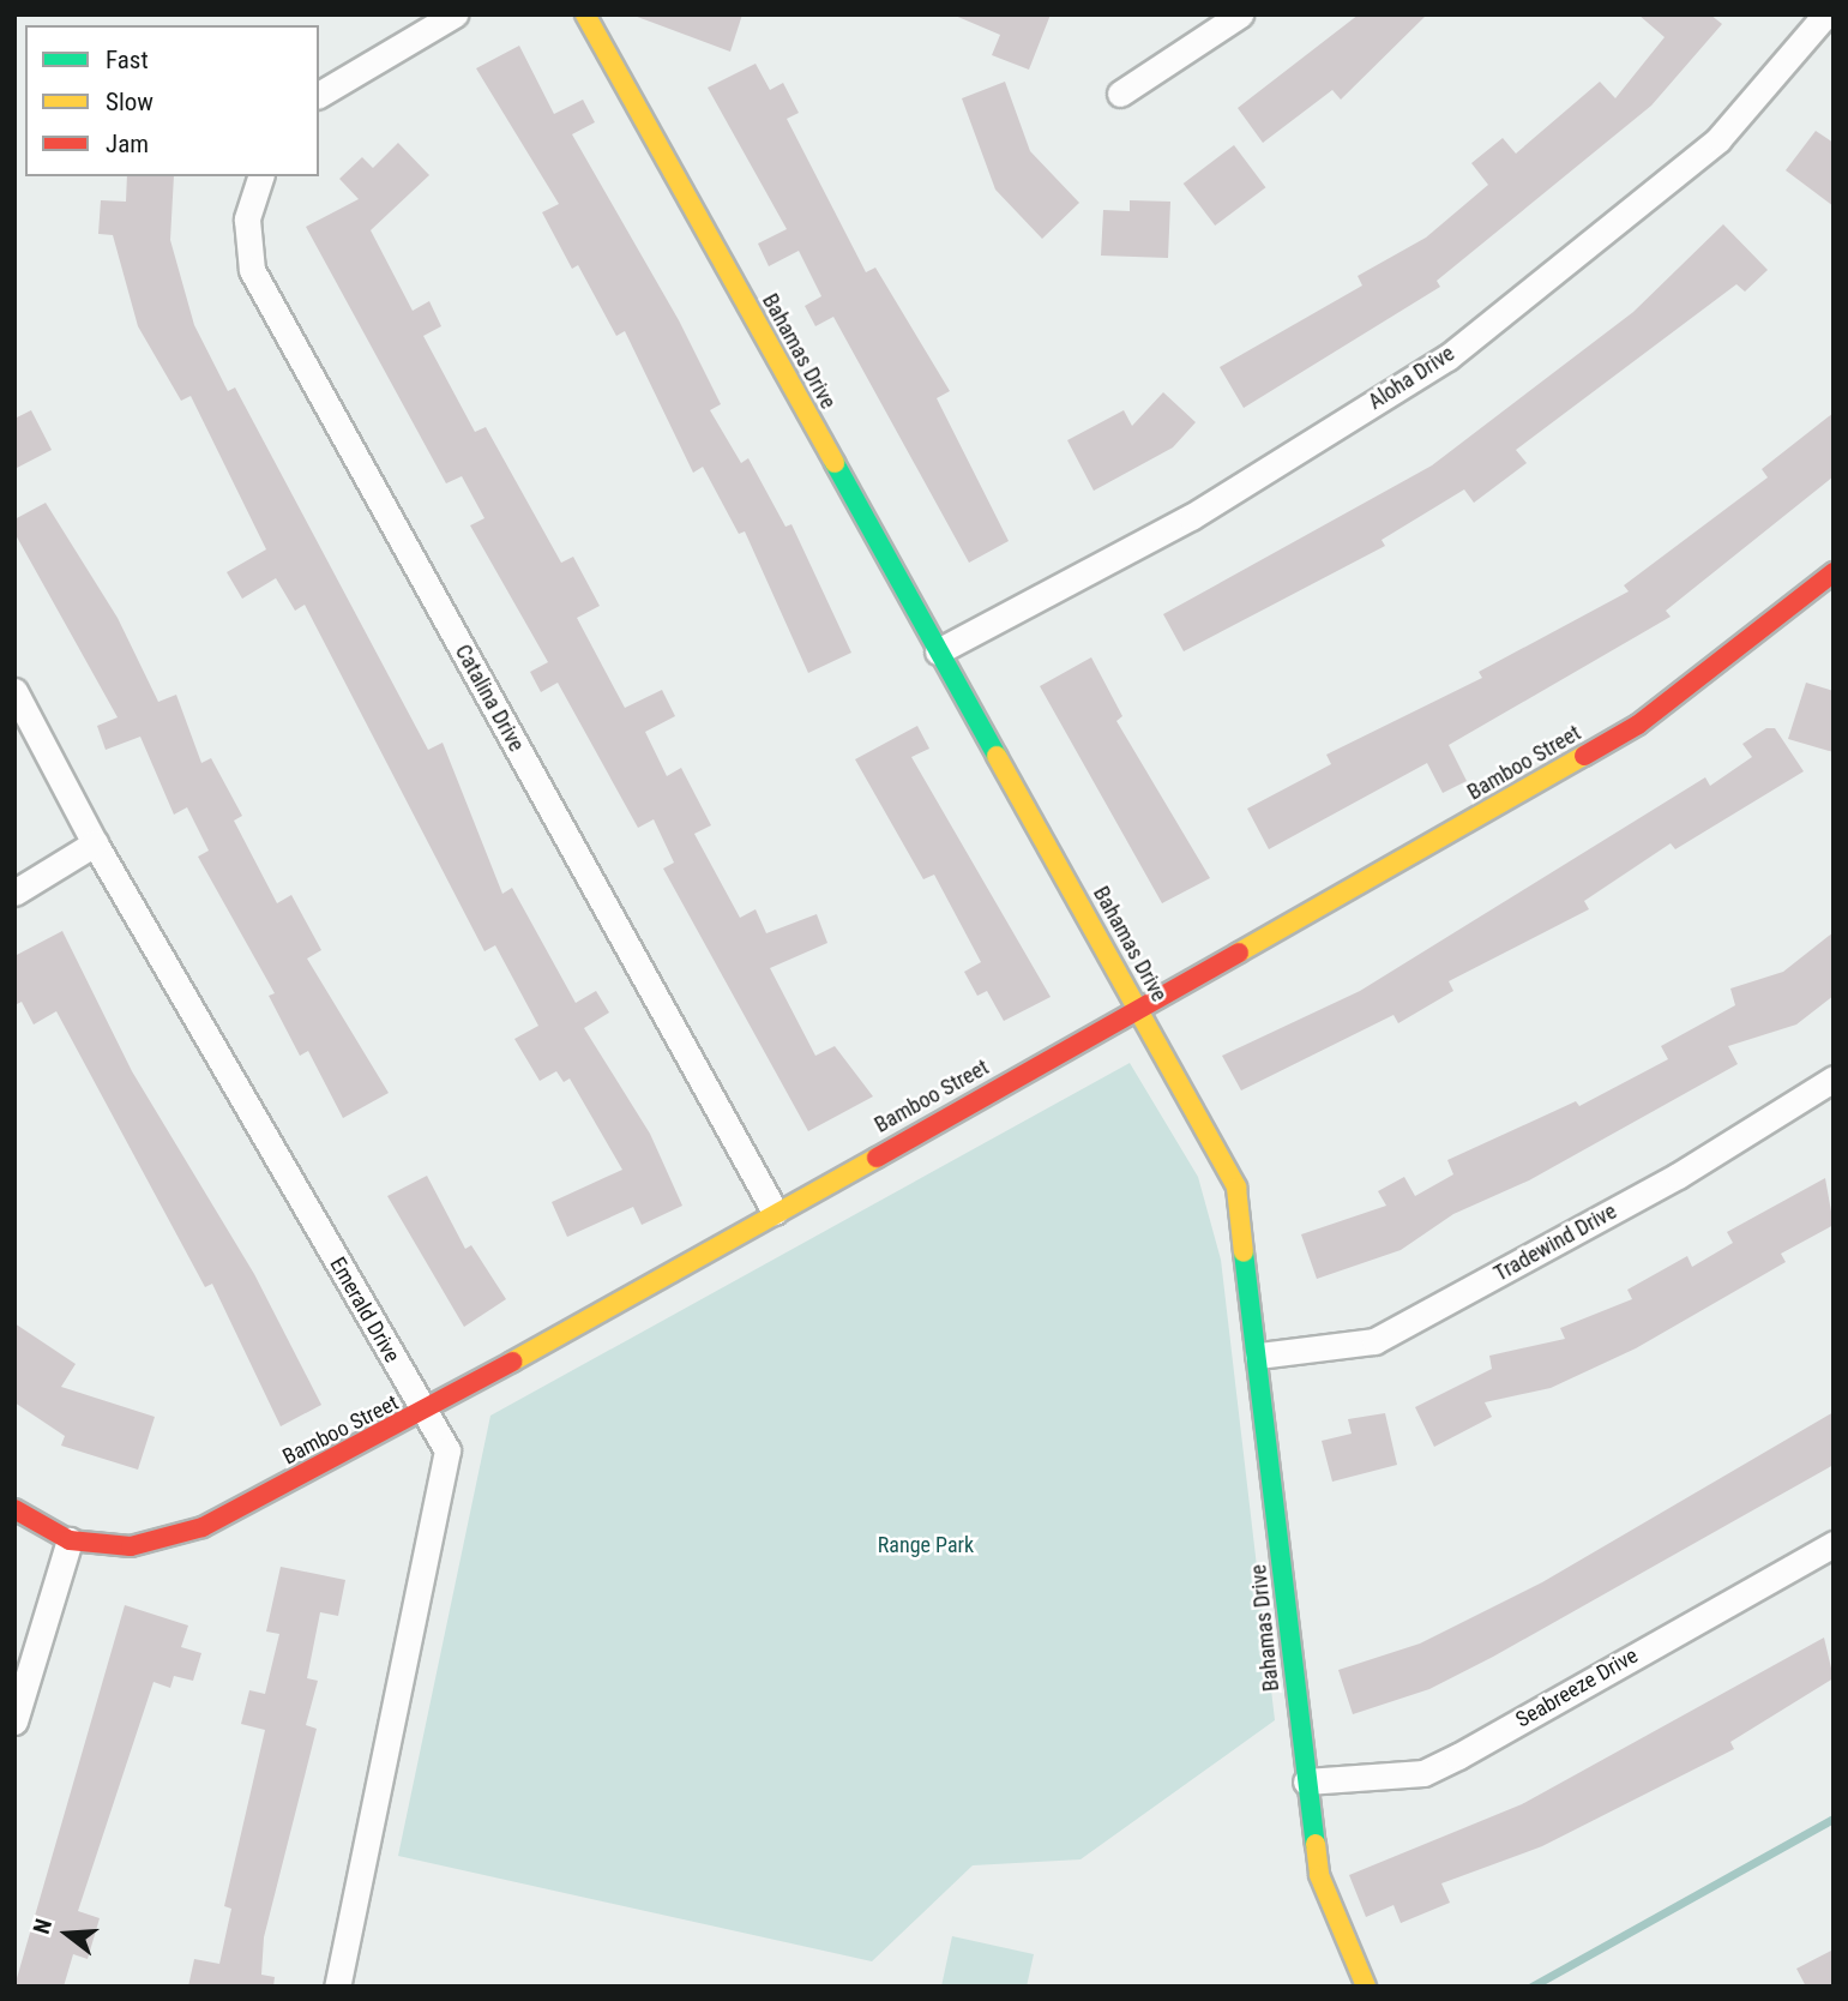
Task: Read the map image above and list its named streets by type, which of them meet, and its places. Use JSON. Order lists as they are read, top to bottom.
{
  "streets": {
    "street": [
      "Bahamas Drive",
      "Aloha Drive",
      "Catalina Drive",
      "Bamboo Street",
      "Tradewind Drive",
      "Emerald Drive",
      "Seabreeze Drive"
    ]
  },
  "crossings": [
    ["Bahamas Drive", "Aloha Drive"],
    ["Bahamas Drive", "Bamboo Street"],
    ["Bahamas Drive", "Tradewind Drive"],
    ["Bahamas Drive", "Seabreeze Drive"],
    ["Catalina Drive", "Bamboo Street"],
    ["Bamboo Street", "Emerald Drive"]
  ],
  "parks": ["Range Park"],
  "legend": ["Fast", "Slow", "Jam"],
  "north": "left"
}
